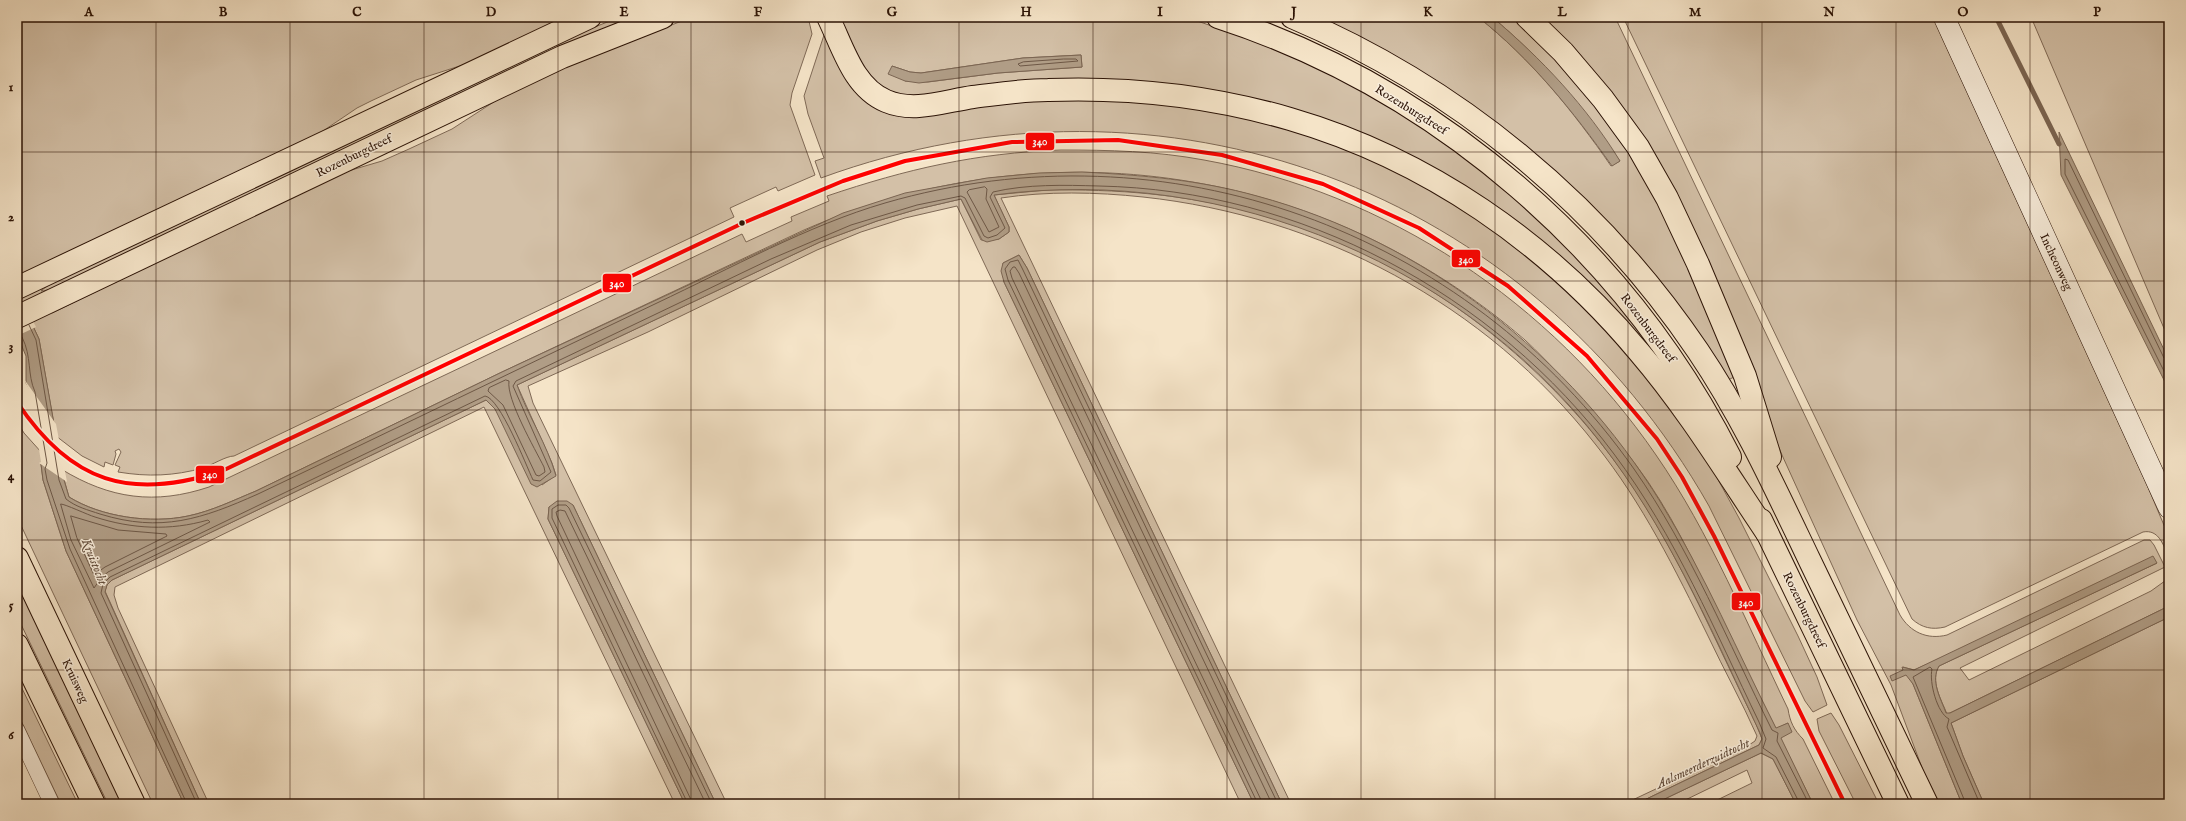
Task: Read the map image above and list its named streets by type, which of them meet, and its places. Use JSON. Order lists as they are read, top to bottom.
{
  "streets": {
    "highway": ["Rozenburgdreef", "Kruisweg"],
    "street": ["Incheonweg"]
  },
  "water": ["Kruistocht", "Aalsmeerderzuidtocht"],
  "lines": ["transit line 340"],
  "grid": {
    "columns": [
      "A",
      "B",
      "C",
      "D",
      "E",
      "F",
      "G",
      "H",
      "I",
      "J",
      "K",
      "L",
      "M",
      "N",
      "O",
      "P"
    ],
    "rows": [
      "1",
      "2",
      "3",
      "4",
      "5",
      "6"
    ]
  }
}
